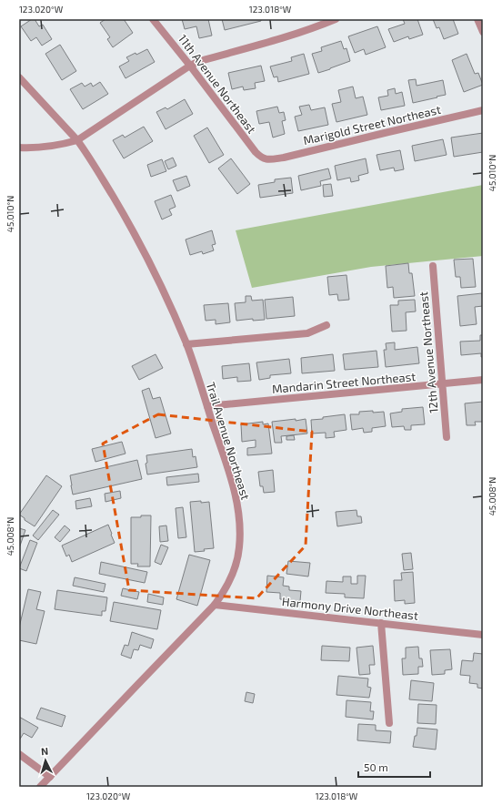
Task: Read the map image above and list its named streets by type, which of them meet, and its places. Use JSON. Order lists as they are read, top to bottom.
{
  "streets": {
    "street": [
      "11th Avenue Northeast",
      "Marigold Street Northeast",
      "12th Avenue Northeast",
      "Mandarin Street Northeast",
      "Trail Avenue Northeast",
      "Harmony Drive Northeast"
    ]
  },
  "crossings": [
    ["11th Avenue Northeast", "Marigold Street Northeast"],
    ["12th Avenue Northeast", "Mandarin Street Northeast"],
    ["Mandarin Street Northeast", "Trail Avenue Northeast"],
    ["Trail Avenue Northeast", "Harmony Drive Northeast"]
  ],
  "scale_bar": "50 m",
  "north": "top",
  "coordinates": [
    "123.020°W",
    "123.018°W",
    "45.010°N",
    "45.008°N"
  ]
}
